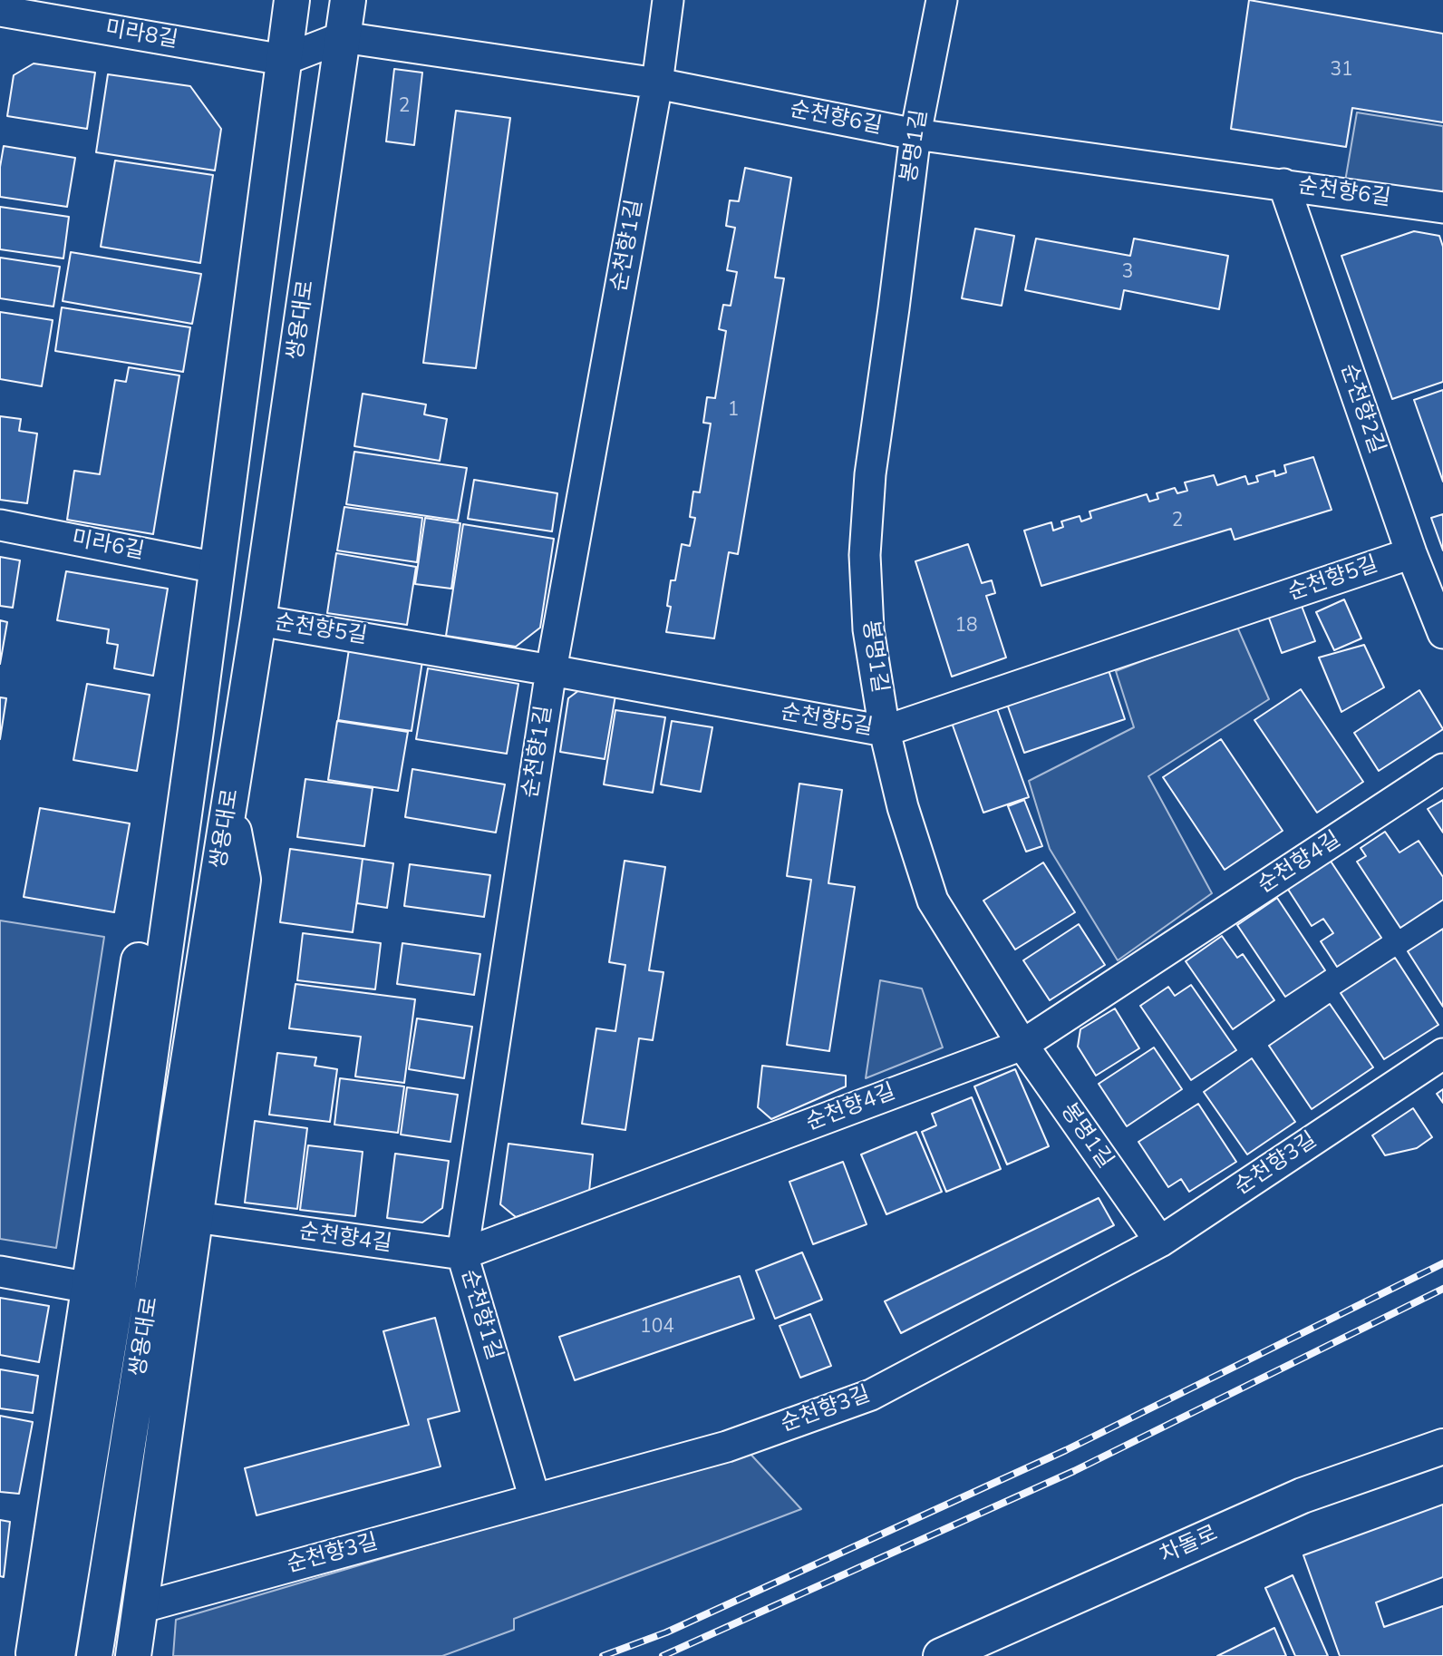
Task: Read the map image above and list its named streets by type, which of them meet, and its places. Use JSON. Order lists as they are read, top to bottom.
{
  "streets": {
    "main road": ["쌍용대로", "차돌로"],
    "street": [
      "미라8길",
      "순천향6길",
      "봉명1길",
      "순천향1길",
      "순천향2길",
      "미라6길",
      "순천향5길",
      "순천향4길",
      "순천향3길"
    ]
  },
  "crossings": [
    ["미라8길", "쌍용대로"],
    ["순천향6길", "봉명1길"],
    ["순천향6길", "순천향1길"],
    ["순천향6길", "쌍용대로"],
    ["순천향6길", "순천향2길"],
    ["봉명1길", "순천향5길"],
    ["봉명1길", "순천향4길"],
    ["봉명1길", "순천향3길"],
    ["순천향1길", "순천향5길"],
    ["순천향1길", "순천향4길"],
    ["순천향1길", "순천향3길"],
    ["쌍용대로", "미라6길"],
    ["쌍용대로", "순천향5길"],
    ["순천향2길", "순천향5길"]
  ],
  "house_numbers": [
    "31",
    "2",
    "3",
    "1",
    "2",
    "18",
    "104"
  ]
}
